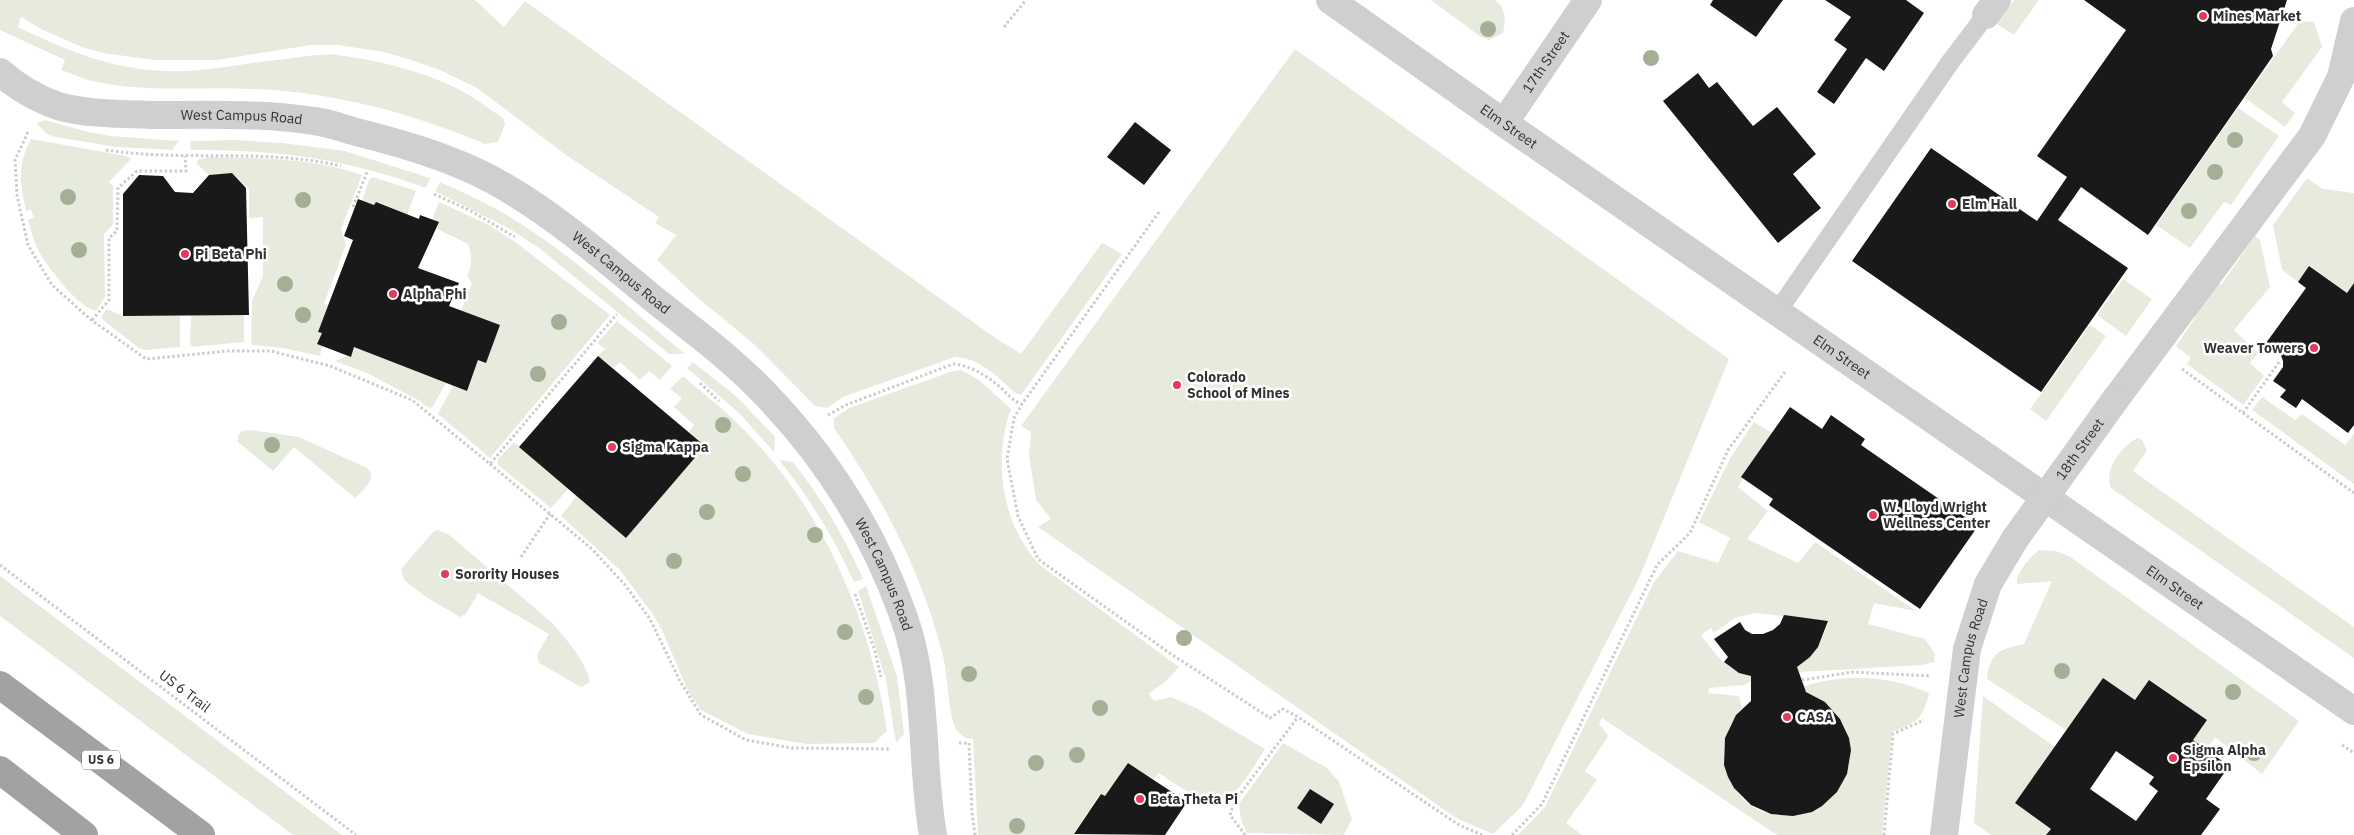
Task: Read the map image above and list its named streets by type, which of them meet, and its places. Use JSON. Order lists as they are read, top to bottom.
{
  "streets": {
    "highway": ["US 6"],
    "street": [
      "17th Street",
      "West Campus Road",
      "Elm Street",
      "18th Street"
    ],
    "path": ["US 6 Trail"]
  },
  "crossings": [
    ["17th Street", "Elm Street"],
    ["West Campus Road", "Elm Street"],
    ["West Campus Road", "18th Street"],
    ["Elm Street", "18th Street"]
  ],
  "places": [
    "Mines Market",
    "Elm Hall",
    "Pi Beta Phi",
    "Alpha Phi",
    "Weaver Towers",
    "Colorado School of Mines",
    "Sigma Kappa",
    "W. Lloyd Wright Wellness Center",
    "Sorority Houses",
    "CASA",
    "Sigma Alpha Epsilon",
    "Beta Theta Pi"
  ]
}
